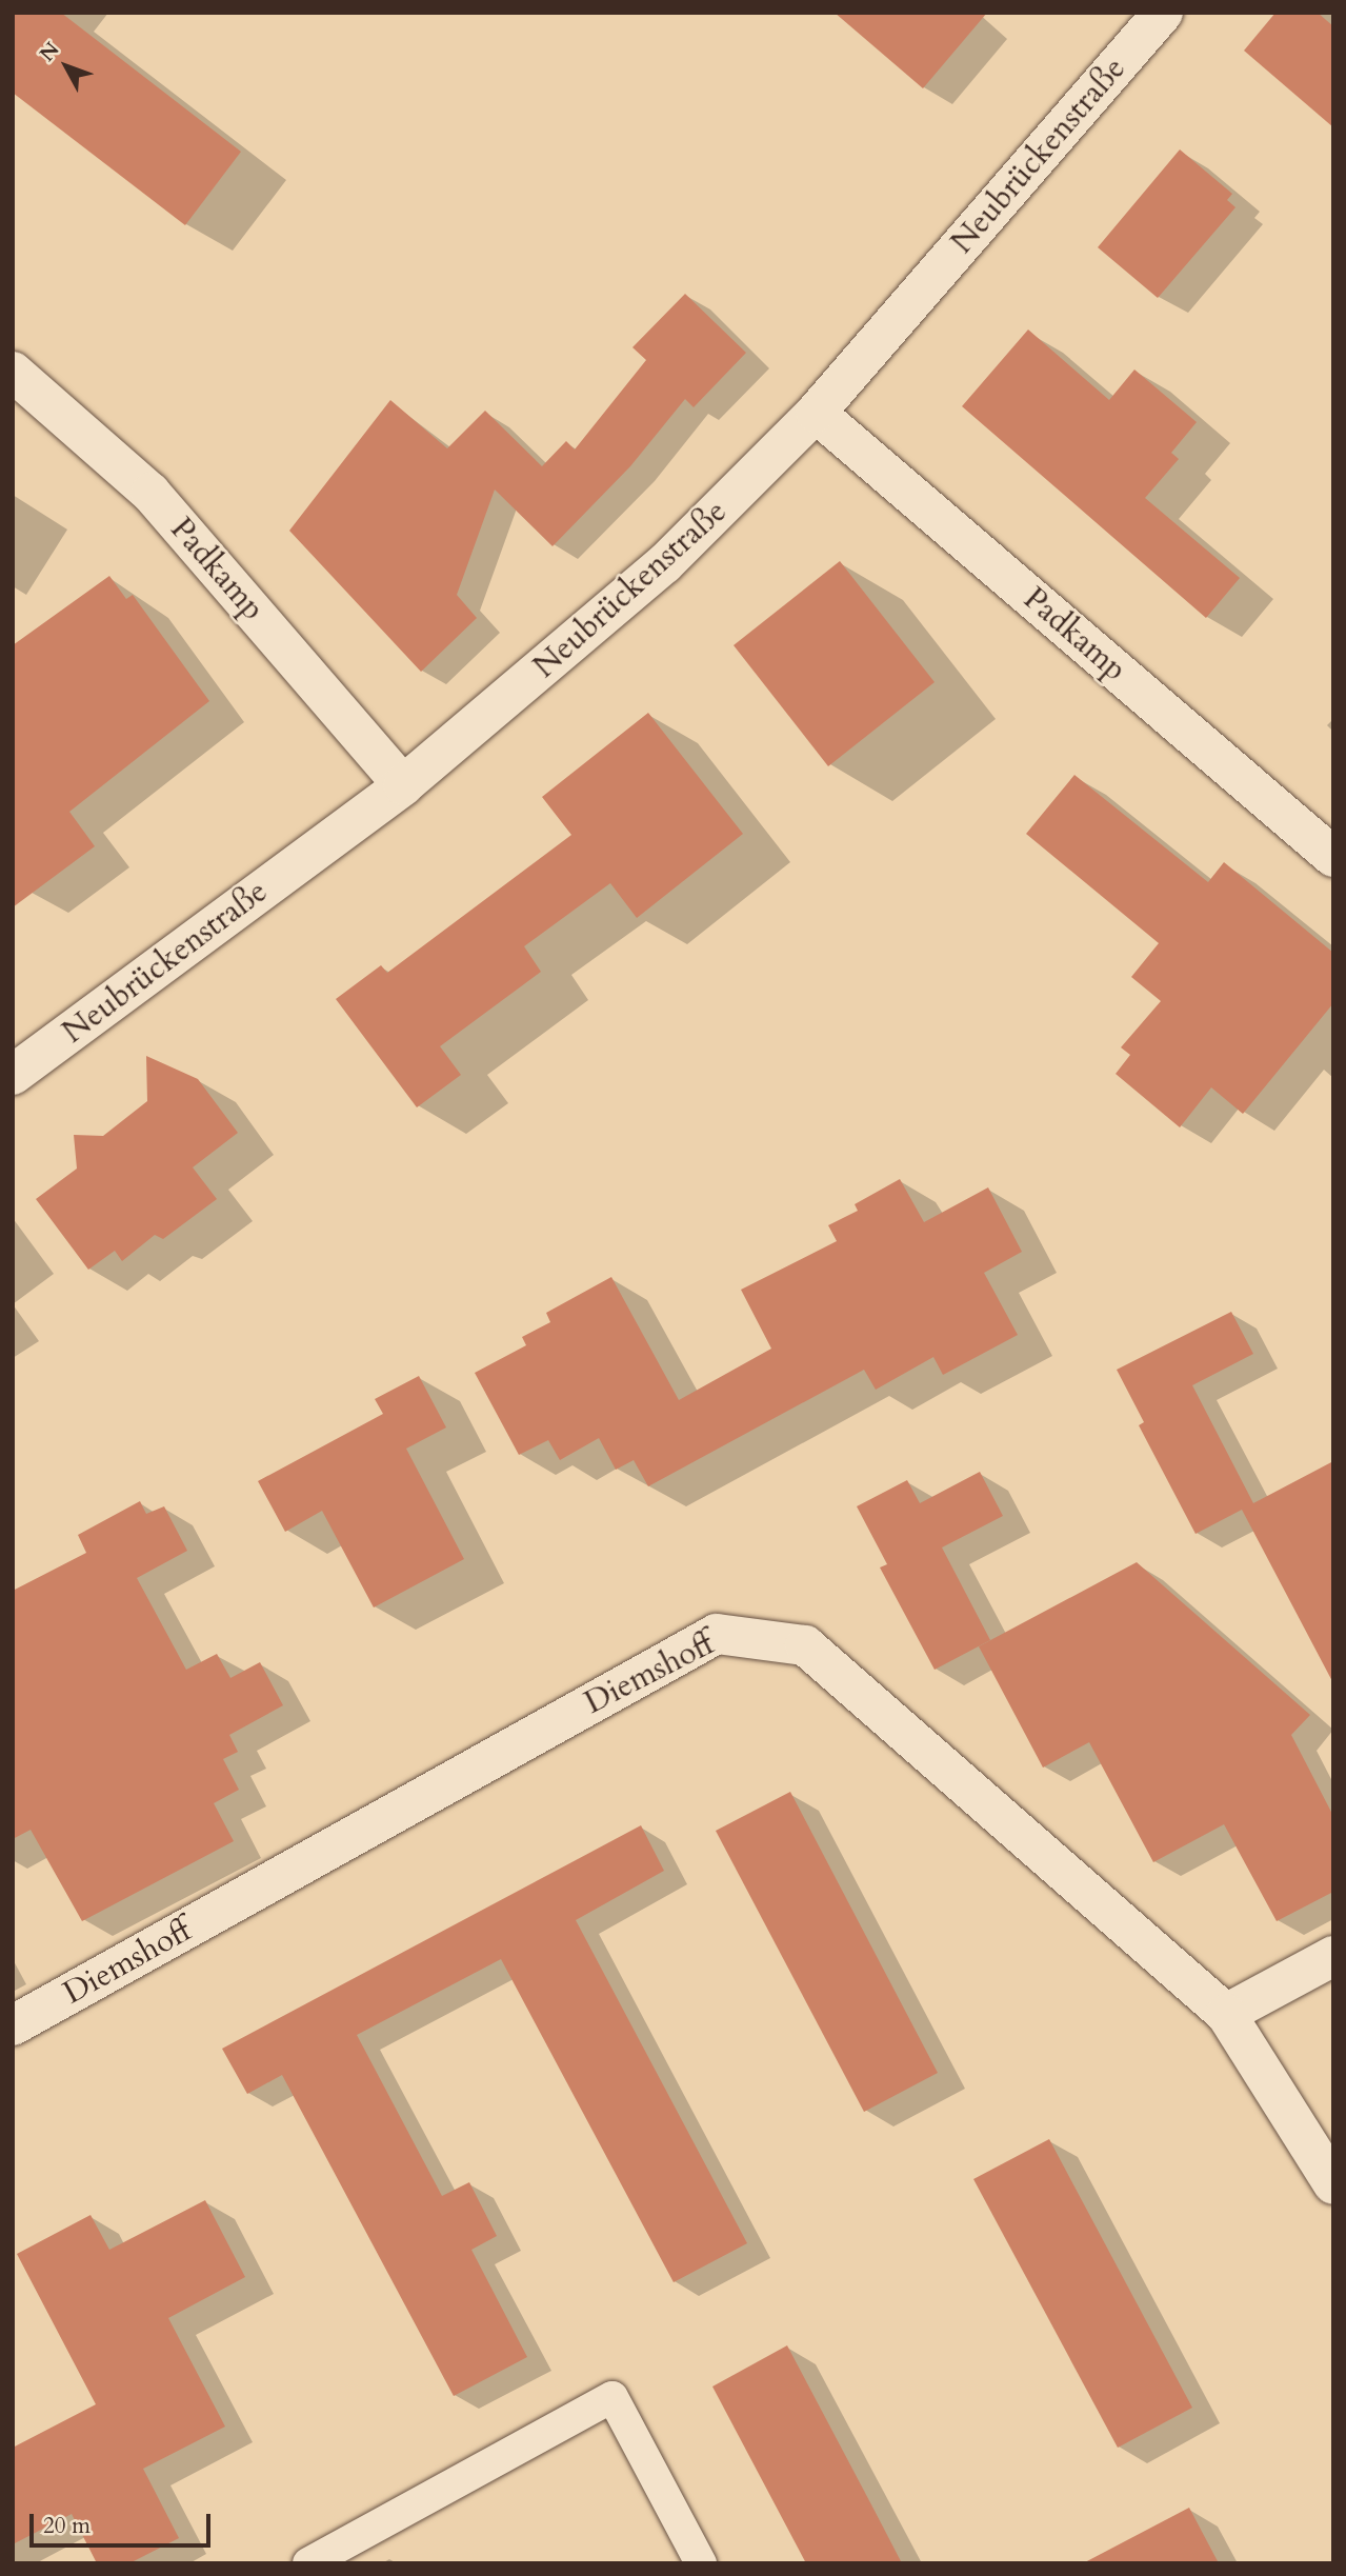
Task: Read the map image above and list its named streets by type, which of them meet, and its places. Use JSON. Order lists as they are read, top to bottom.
{
  "streets": {
    "street": ["Neubrückenstraße", "Padkamp", "Diemshoff"]
  },
  "crossings": [
    ["Neubrückenstraße", "Padkamp"]
  ],
  "scale_bar": "20 m",
  "north": "top left"
}
